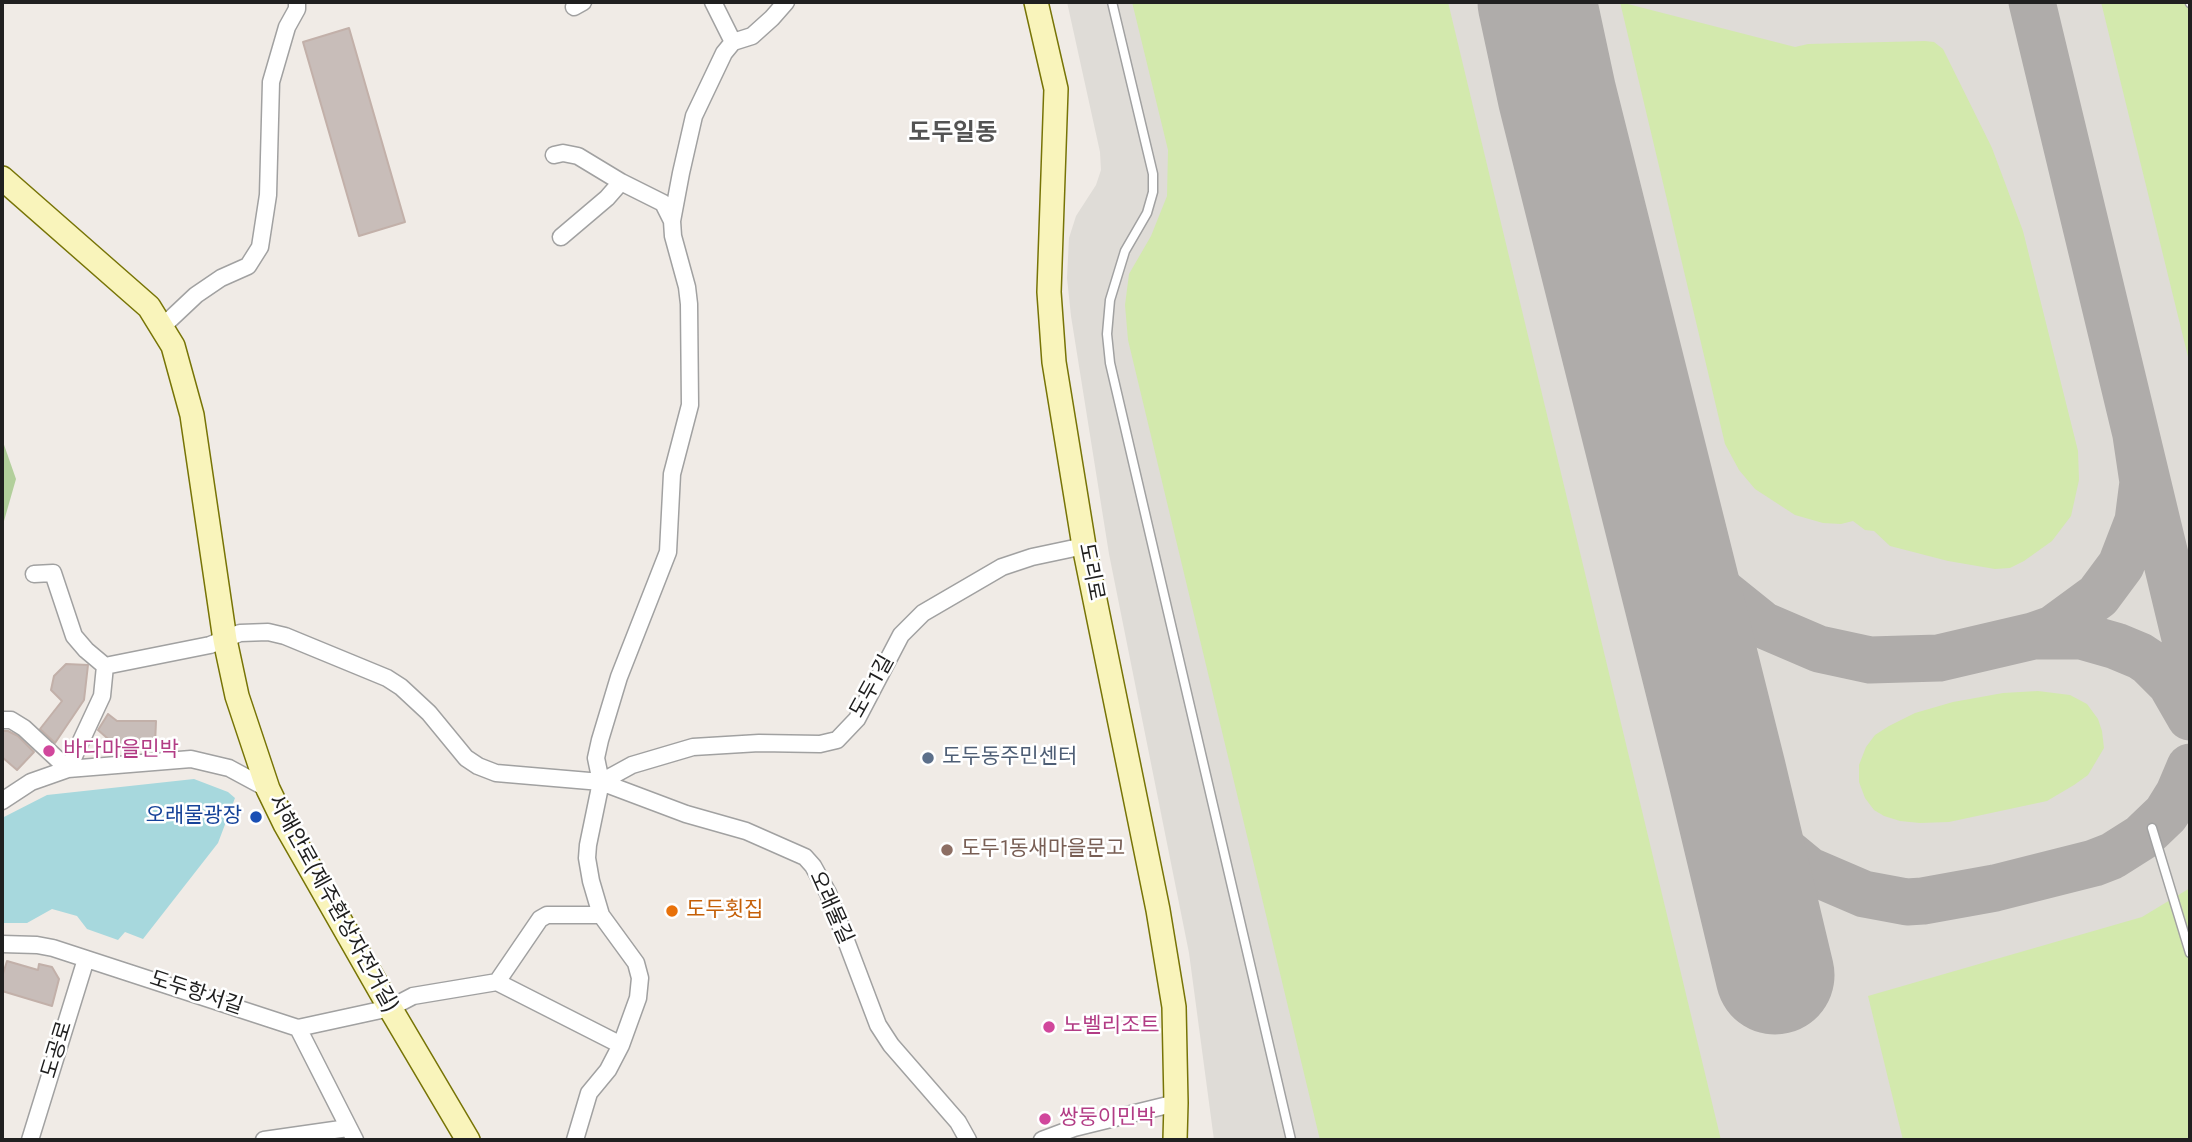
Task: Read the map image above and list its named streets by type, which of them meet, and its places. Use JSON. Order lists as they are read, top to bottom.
{
  "streets": {
    "street": [
      "도리로",
      "도두1길",
      "서해안로(제주환상자전거길)",
      "오래물길",
      "도두항서길",
      "도공로"
    ]
  },
  "crossings": [
    ["도리로", "도두1길"],
    ["도두1길", "오래물길"],
    ["서해안로(제주환상자전거길)", "오래물길"],
    ["도두항서길", "도공로"]
  ],
  "districts": ["도두일동"],
  "places": [
    "바다마을민박",
    "도두동주민센터",
    "오래물광장",
    "도두1동새마을문고",
    "도두횟집",
    "노벨리조트",
    "쌍둥이민박"
  ]
}
